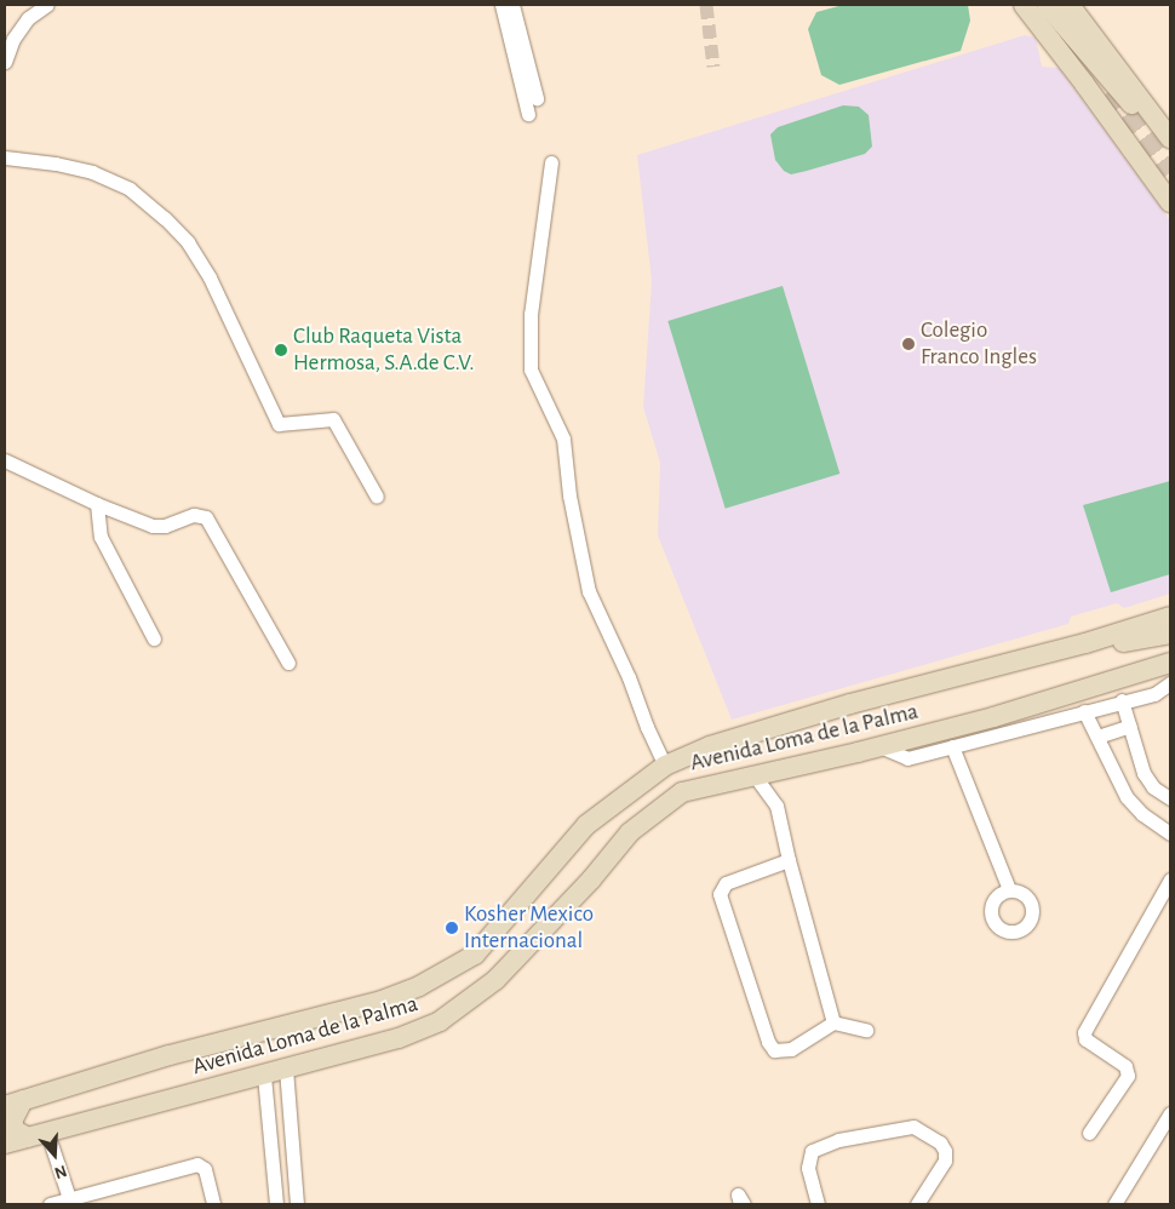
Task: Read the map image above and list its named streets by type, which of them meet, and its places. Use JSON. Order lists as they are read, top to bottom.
{
  "streets": {
    "main road": ["Avenida Loma de la Palma"]
  },
  "places": ["Colegio Franco Ingles", "Club Raqueta Vista Hermosa, S.A.de C.V.", "Kosher Mexico Internacional"],
  "north": "bottom"
}
